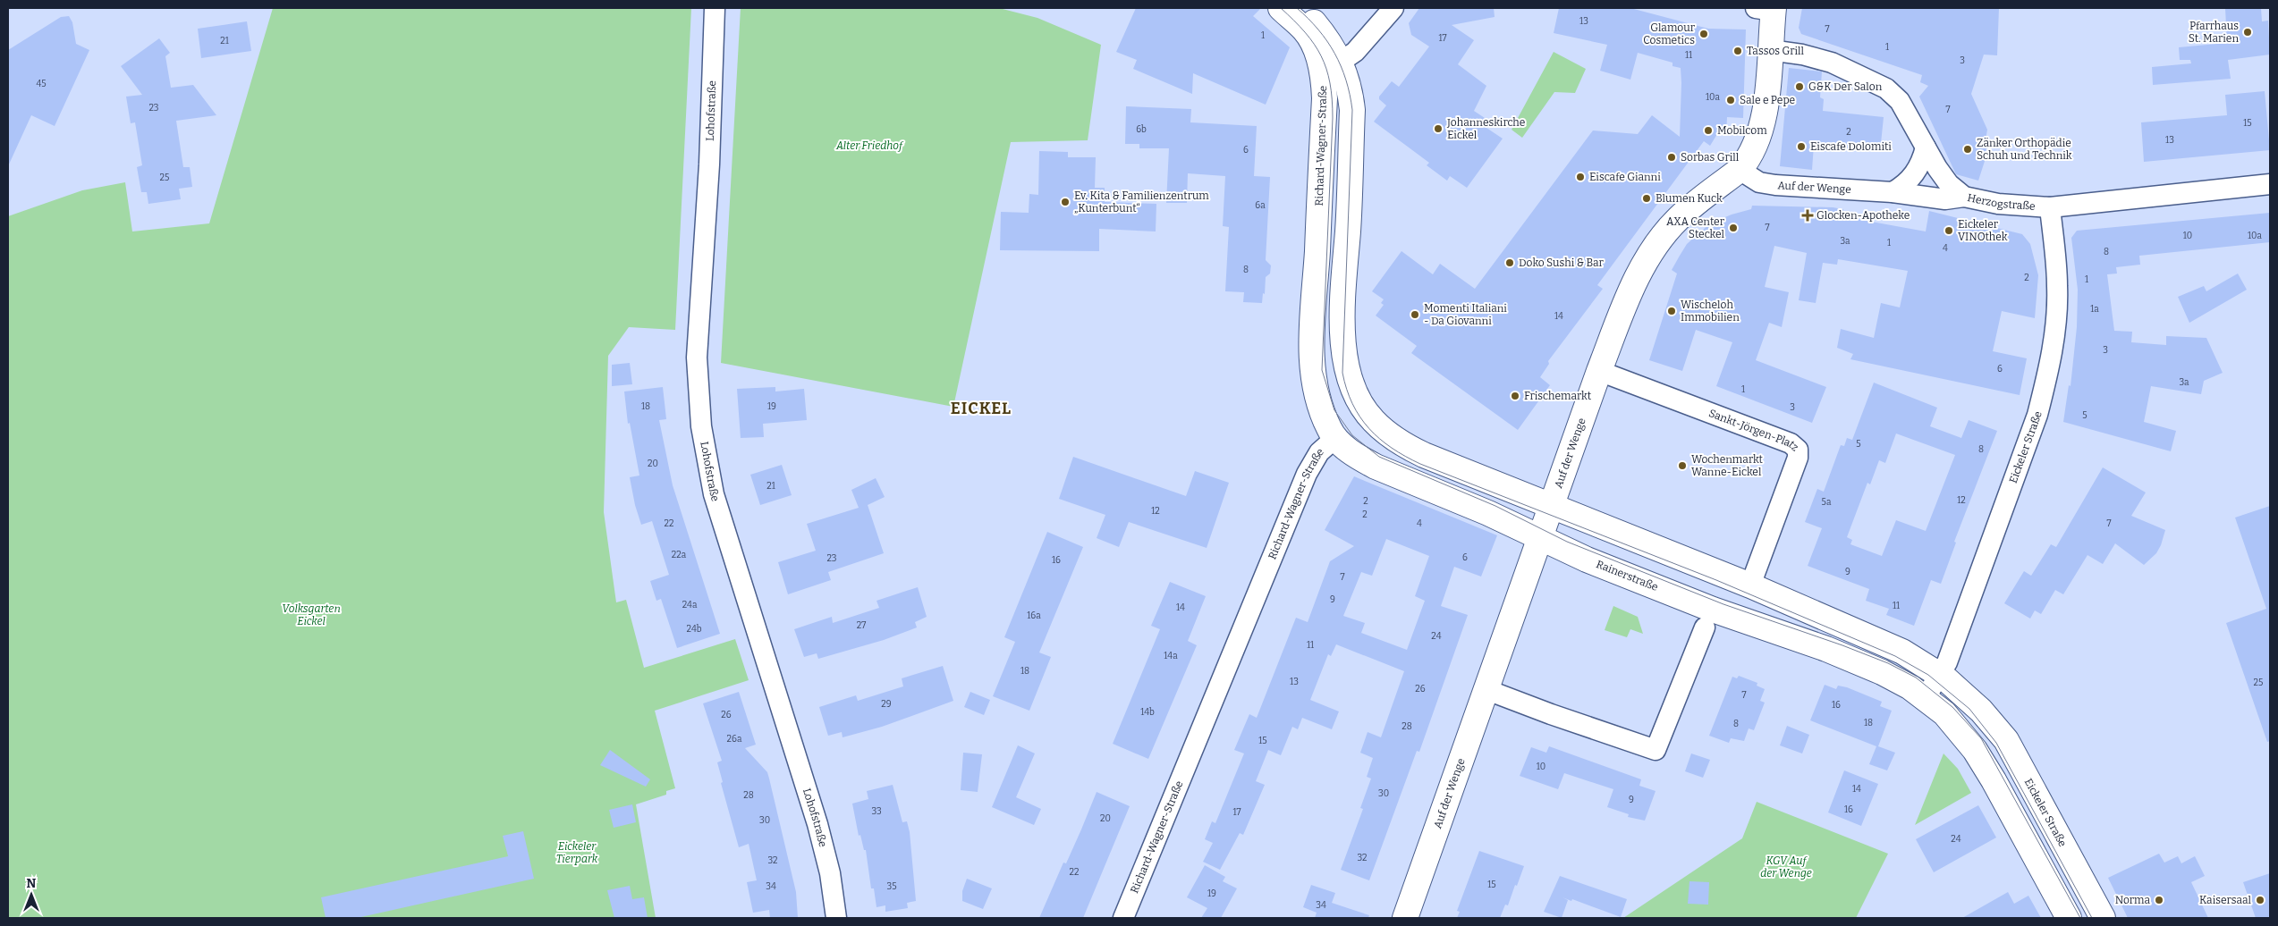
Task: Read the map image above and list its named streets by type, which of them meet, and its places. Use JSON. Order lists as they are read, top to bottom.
{
  "streets": {
    "street": [
      "Lohofstraße",
      "Richard-Wagner-Straße",
      "Auf der Wenge",
      "Herzogstraße",
      "Sankt-Jörgen-Platz",
      "Eickeler Straße",
      "Rainerstraße"
    ]
  },
  "crossings": [
    ["Richard-Wagner-Straße", "Rainerstraße"],
    ["Auf der Wenge", "Herzogstraße"],
    ["Auf der Wenge", "Sankt-Jörgen-Platz"],
    ["Auf der Wenge", "Rainerstraße"],
    ["Herzogstraße", "Eickeler Straße"],
    ["Eickeler Straße", "Rainerstraße"]
  ],
  "districts": ["EICKEL"],
  "parks": [
    "Alter Friedhof",
    "Volksgarten Eickel",
    "Eickeler Tierpark",
    "KGV Auf der Wenge"
  ],
  "places": {
    "other": [
      "Pfarrhaus St. Marien",
      "Glamour Cosmetics",
      "Tassos Grill",
      "G&K Der Salon",
      "Sale e Pepe",
      "Johanneskirche Eickel",
      "Mobilcom",
      "Eiscafe Dolomiti",
      "Zänker Orthopädie Schuh und Technik",
      "Sorbas Grill",
      "Eiscafe Gianni",
      "Blumen Kuck",
      "Ev. Kita & Familienzentrum „Kunterbunt“",
      "AXA Center Steckel",
      "Eickeler VINOthek",
      "Doko Sushi & Bar",
      "Wischeloh Immobilien",
      "Momenti Italiani - Da Giovanni",
      "Frischemarkt",
      "Wochenmarkt Wanne-Eickel",
      "Norma",
      "Kaisersaal"
    ],
    "health": ["Glocken-Apotheke"]
  },
  "house_numbers": [
    "13",
    "7",
    "1",
    "17",
    "21",
    "1",
    "11",
    "3",
    "45",
    "10a",
    "23",
    "7",
    "15",
    "6b",
    "2",
    "13",
    "6",
    "25",
    "6a",
    "7",
    "10",
    "10a",
    "3a",
    "1",
    "4",
    "8",
    "8",
    "2",
    "1",
    "1a",
    "14",
    "3",
    "6",
    "3a",
    "1",
    "18",
    "19",
    "3",
    "5",
    "5",
    "8",
    "20",
    "21",
    "12",
    "2",
    "5a",
    "12",
    "2",
    "22",
    "4",
    "7",
    "22a",
    "6",
    "23",
    "16",
    "9",
    "7",
    "9",
    "24a",
    "11",
    "14",
    "16a",
    "27",
    "24b",
    "24",
    "11",
    "14a",
    "18",
    "13",
    "25",
    "26",
    "7",
    "29",
    "16",
    "14b",
    "26",
    "18",
    "8",
    "28",
    "26a",
    "15",
    "10",
    "14",
    "30",
    "28",
    "9",
    "16",
    "33",
    "17",
    "20",
    "30",
    "24",
    "32",
    "32",
    "22",
    "15",
    "34",
    "35",
    "19",
    "34"
  ],
  "north": "top"
}
